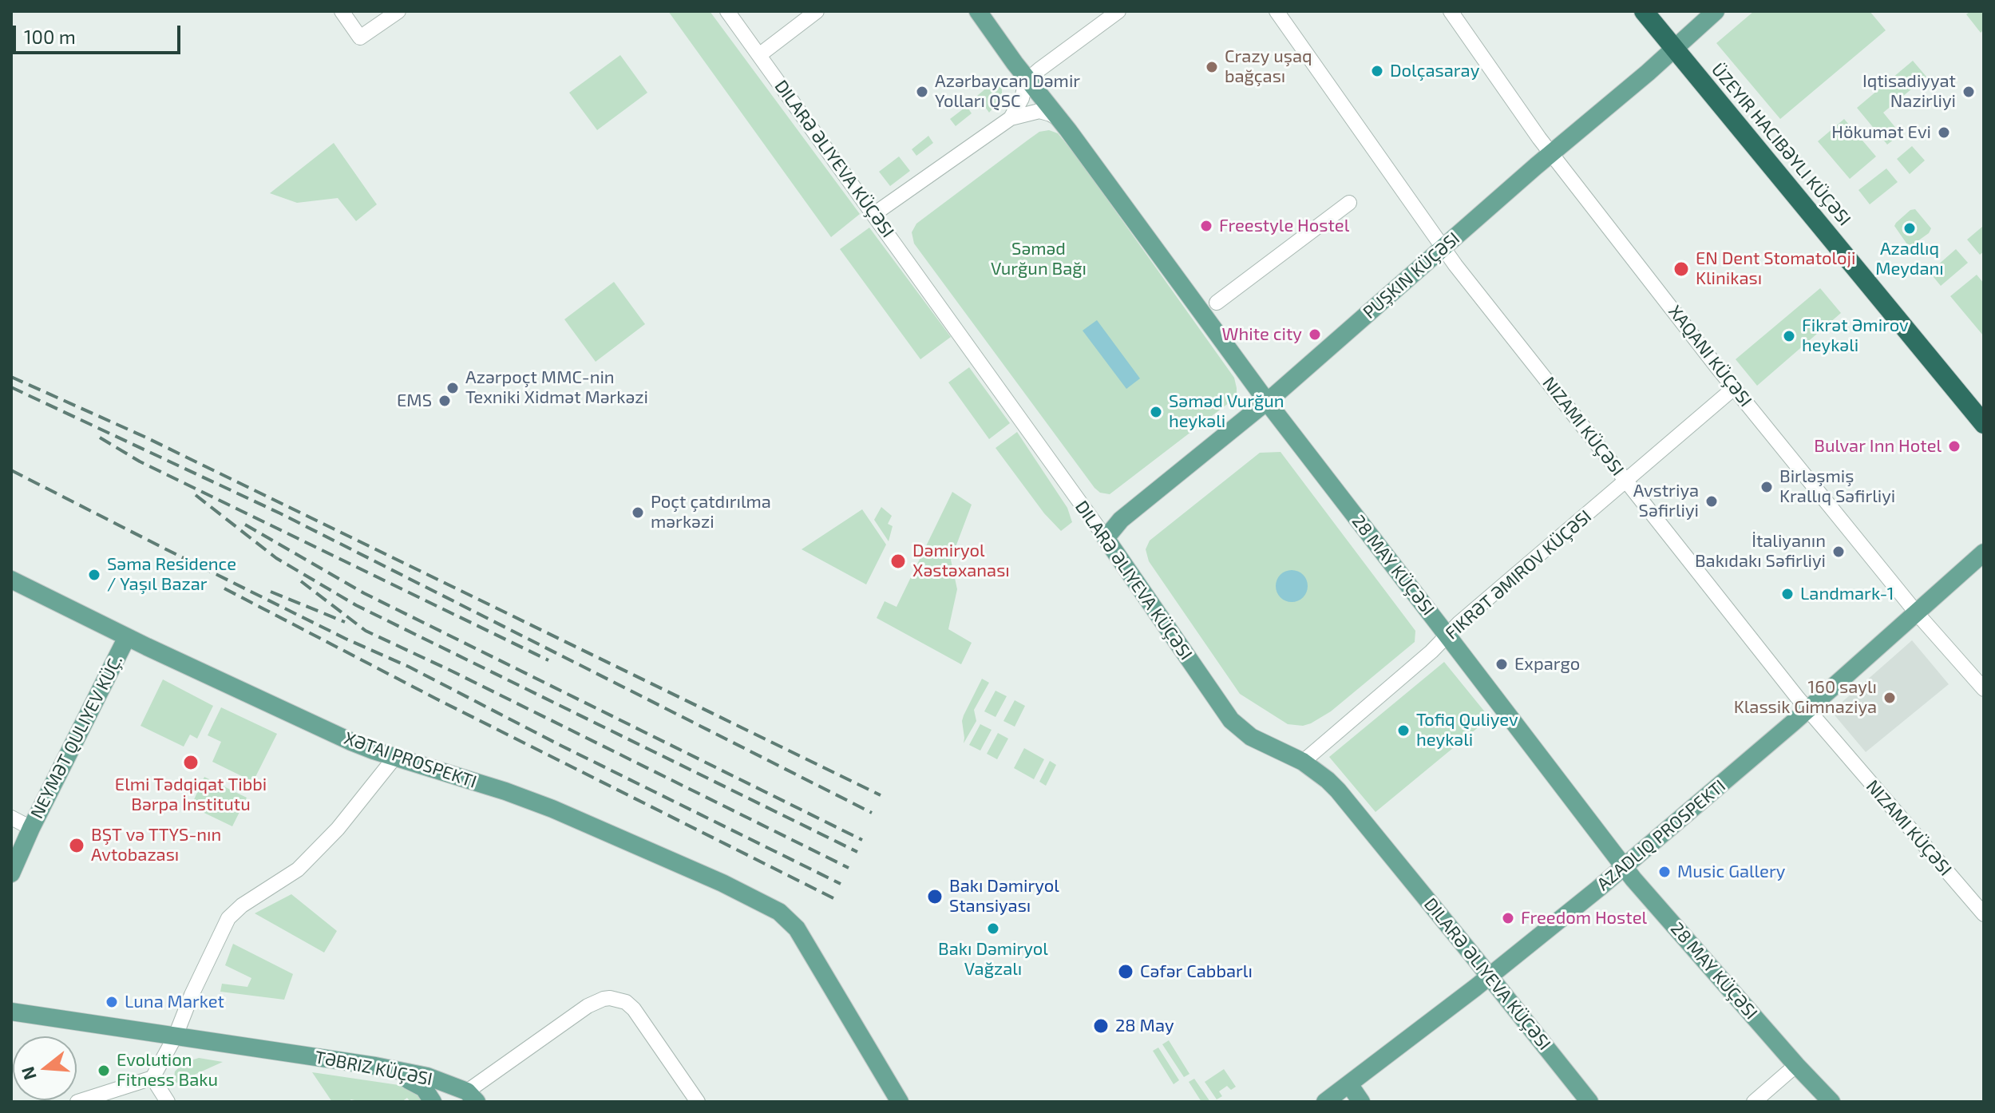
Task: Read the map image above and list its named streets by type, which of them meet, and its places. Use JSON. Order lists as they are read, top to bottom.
{
  "streets": {
    "main road": [
      "DILARƏ ƏLIYEVA KÜÇƏSI",
      "PUŞKIN KÜÇƏSI",
      "28 MAY KÜÇƏSI",
      "NEYMƏT QULIYEV KÜÇ.",
      "XƏTAI PROSPEKTI",
      "TƏBRIZ KÜÇƏSI"
    ],
    "street": ["XAQANI KÜÇƏSI", "NIZAMI KÜÇƏSI", "FIKRƏT ƏMIROV KÜÇƏSI"]
  },
  "crossings": [
    ["DILARƏ ƏLIYEVA KÜÇƏSI", "PUŞKIN KÜÇƏSI"],
    ["DILARƏ ƏLIYEVA KÜÇƏSI", "FIKRƏT ƏMIROV KÜÇƏSI"],
    ["PUŞKIN KÜÇƏSI", "XAQANI KÜÇƏSI"],
    ["PUŞKIN KÜÇƏSI", "NIZAMI KÜÇƏSI"],
    ["PUŞKIN KÜÇƏSI", "28 MAY KÜÇƏSI"],
    ["XAQANI KÜÇƏSI", "FIKRƏT ƏMIROV KÜÇƏSI"],
    ["NIZAMI KÜÇƏSI", "FIKRƏT ƏMIROV KÜÇƏSI"],
    ["28 MAY KÜÇƏSI", "FIKRƏT ƏMIROV KÜÇƏSI"],
    ["NEYMƏT QULIYEV KÜÇ.", "XƏTAI PROSPEKTI"]
  ],
  "parks": ["Səməd Vurğun Bağı"],
  "places": [
    "Crazy uşaq bağçası",
    "Dolçasaray",
    "Azərbaycan Dəmir Yolları QSC",
    "Iqtisadiyyat Nazirliyi",
    "Hökumət Evi",
    "Freestyle Hostel",
    "Azadlıq Meydanı",
    "EN Dent Stomatoloji Klinikası",
    "White city",
    "Fikrət Əmirov heykəli",
    "Azərpoçt MMC-nin Texniki Xidmət Mərkəzi",
    "EMS",
    "Səməd Vurğun heykəli",
    "Bulvar Inn Hotel",
    "Birləşmiş Krallıq Səfirliyi",
    "Avstriya Səfirliyi",
    "Poçt çatdırılma mərkəzi",
    "İtaliyanın Bakıdakı Səfirliyi",
    "Dəmiryol Xəstəxanası",
    "Səma Residence / Yaşıl Bazar",
    "Landmark-1",
    "Expargo",
    "160 saylı Klassik Gimnaziya",
    "Tofiq Quliyev heykəli",
    "Elmi Tədqiqat Tibbi Bərpa İnstitutu",
    "BŞT və TTYS-nın Avtobazası",
    "Music Gallery",
    "Bakı Dəmiryol Stansiyası",
    "Freedom Hostel",
    "Bakı Dəmiryol Vağzalı",
    "Cəfər Cabbarlı",
    "Luna Market",
    "28 May",
    "Evolution Fitness Baku"
  ],
  "scale_bar": "100 m",
  "north": "left"
}
